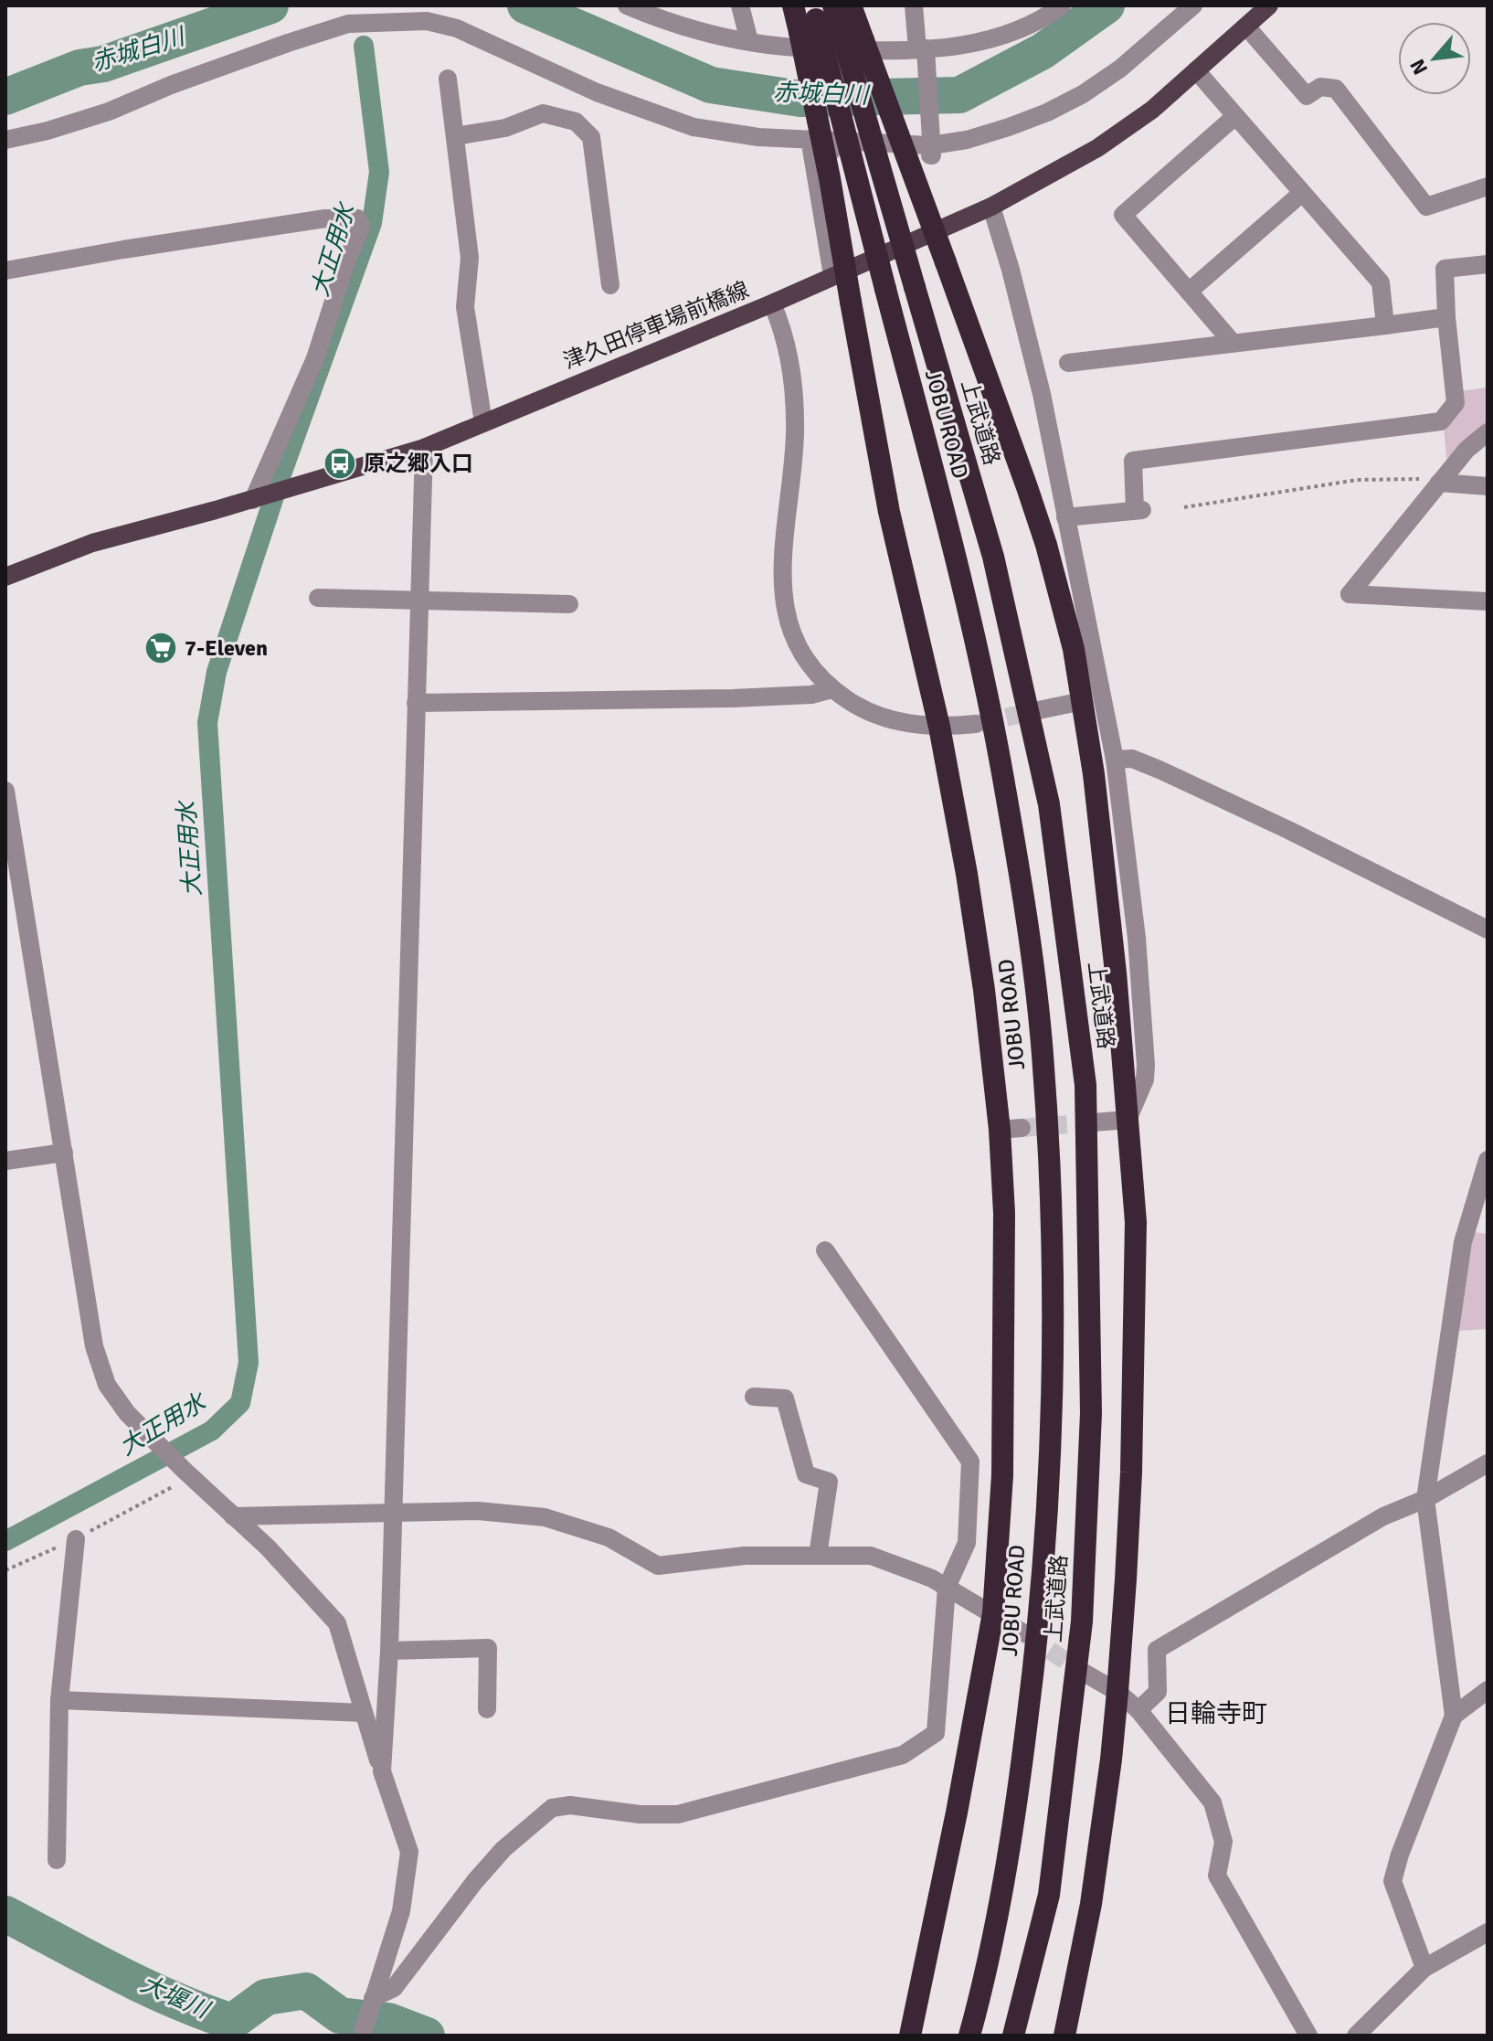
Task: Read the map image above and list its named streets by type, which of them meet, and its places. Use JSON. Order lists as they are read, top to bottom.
{
  "streets": {
    "highway": ["上武道路", "JOBU ROAD"],
    "main road": ["津久田停車場前橋線"]
  },
  "crossings": [
    ["上武道路", "JOBU ROAD"]
  ],
  "districts": ["日輪寺町"],
  "water": ["赤城白川", "大正用水", "大堰川"],
  "places": {
    "bus stop": ["原之郷入口"],
    "supermarket": ["7-Eleven"]
  },
  "north": "bottom left"
}
